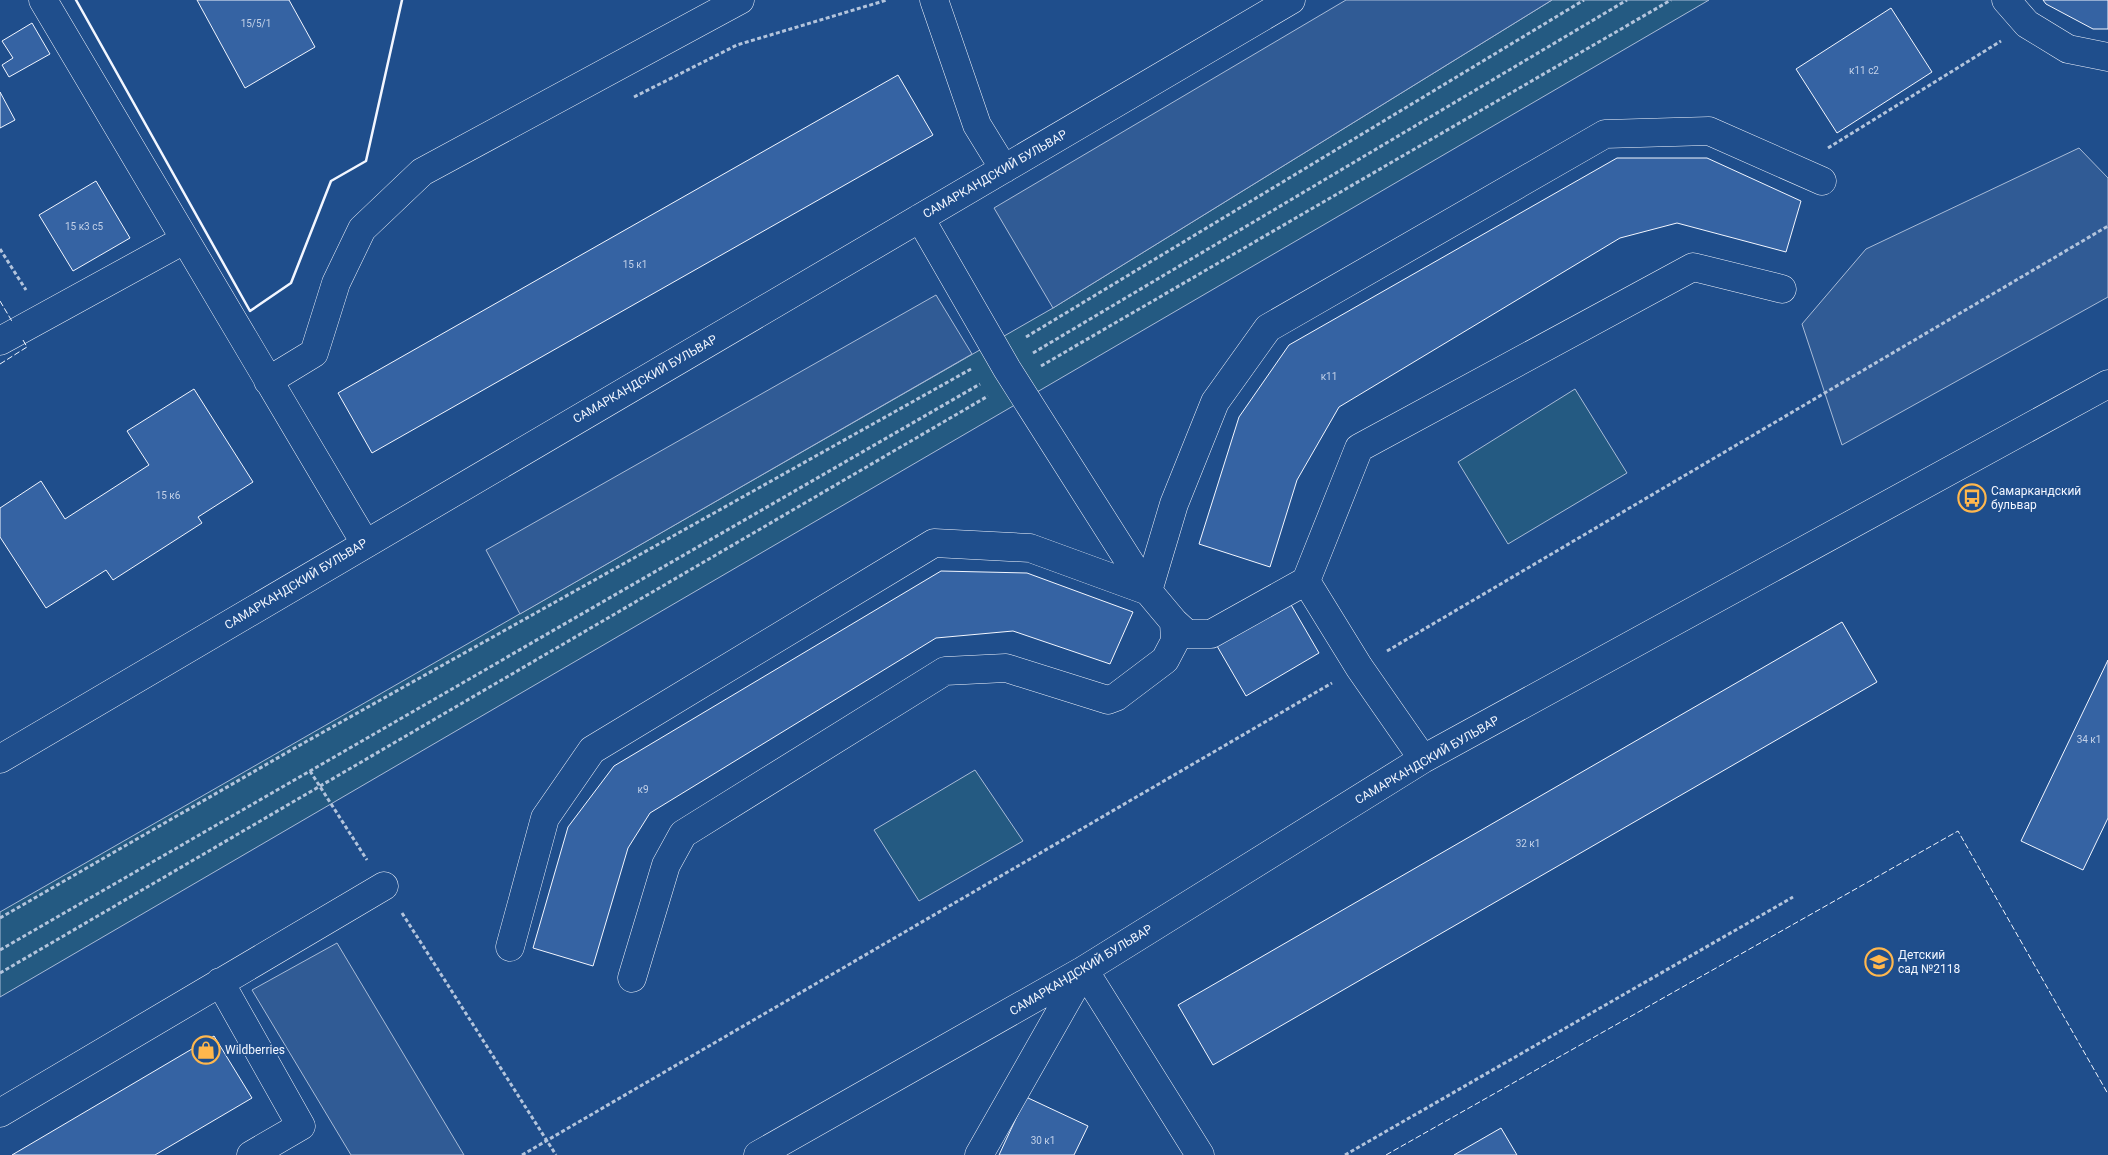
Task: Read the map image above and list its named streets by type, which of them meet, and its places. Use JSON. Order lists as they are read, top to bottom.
{
  "streets": {
    "street": ["САМАРКАНДСКИЙ БУЛЬВАР"]
  },
  "places": {
    "bus stop": ["Самаркандский бульвар"],
    "school or university": ["Детский сад №2118"],
    "shop": ["Wildberries"]
  },
  "house_numbers": [
    "15/5/1",
    "к11 с2",
    "15 к3 с5",
    "15 к1",
    "к11",
    "15 к6",
    "34 к1",
    "к9",
    "32 к1",
    "30 к1"
  ]
}
